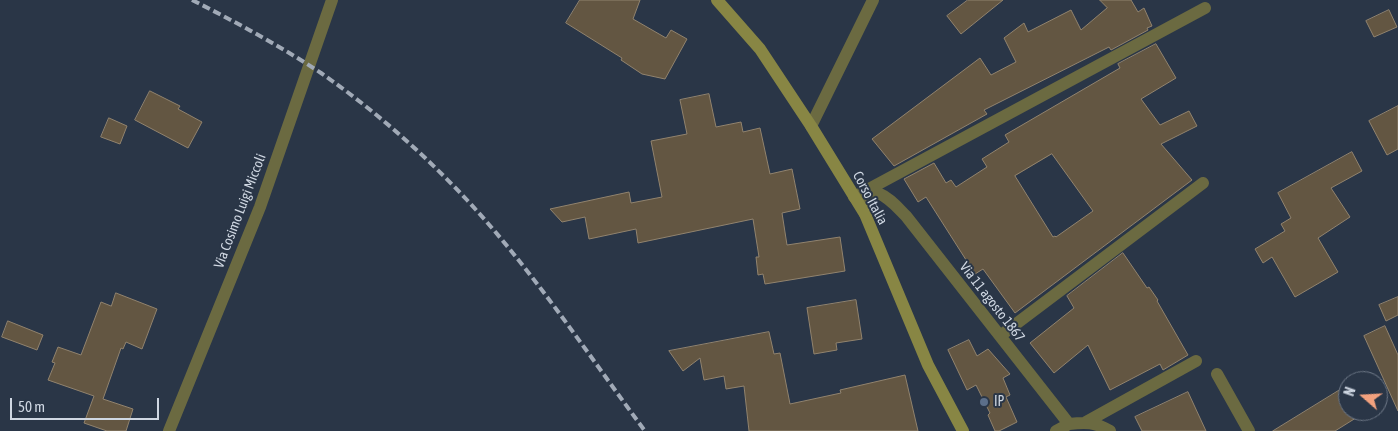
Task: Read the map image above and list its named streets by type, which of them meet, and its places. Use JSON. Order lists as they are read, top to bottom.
{
  "streets": {
    "main road": ["Corso Italia"],
    "street": ["Via Cosimo Luigi Miccoli", "Via 11 agosto 1867"]
  },
  "crossings": [
    ["Corso Italia", "Via 11 agosto 1867"]
  ],
  "places": ["IP"],
  "scale_bar": "50 m",
  "north": "left"
}
